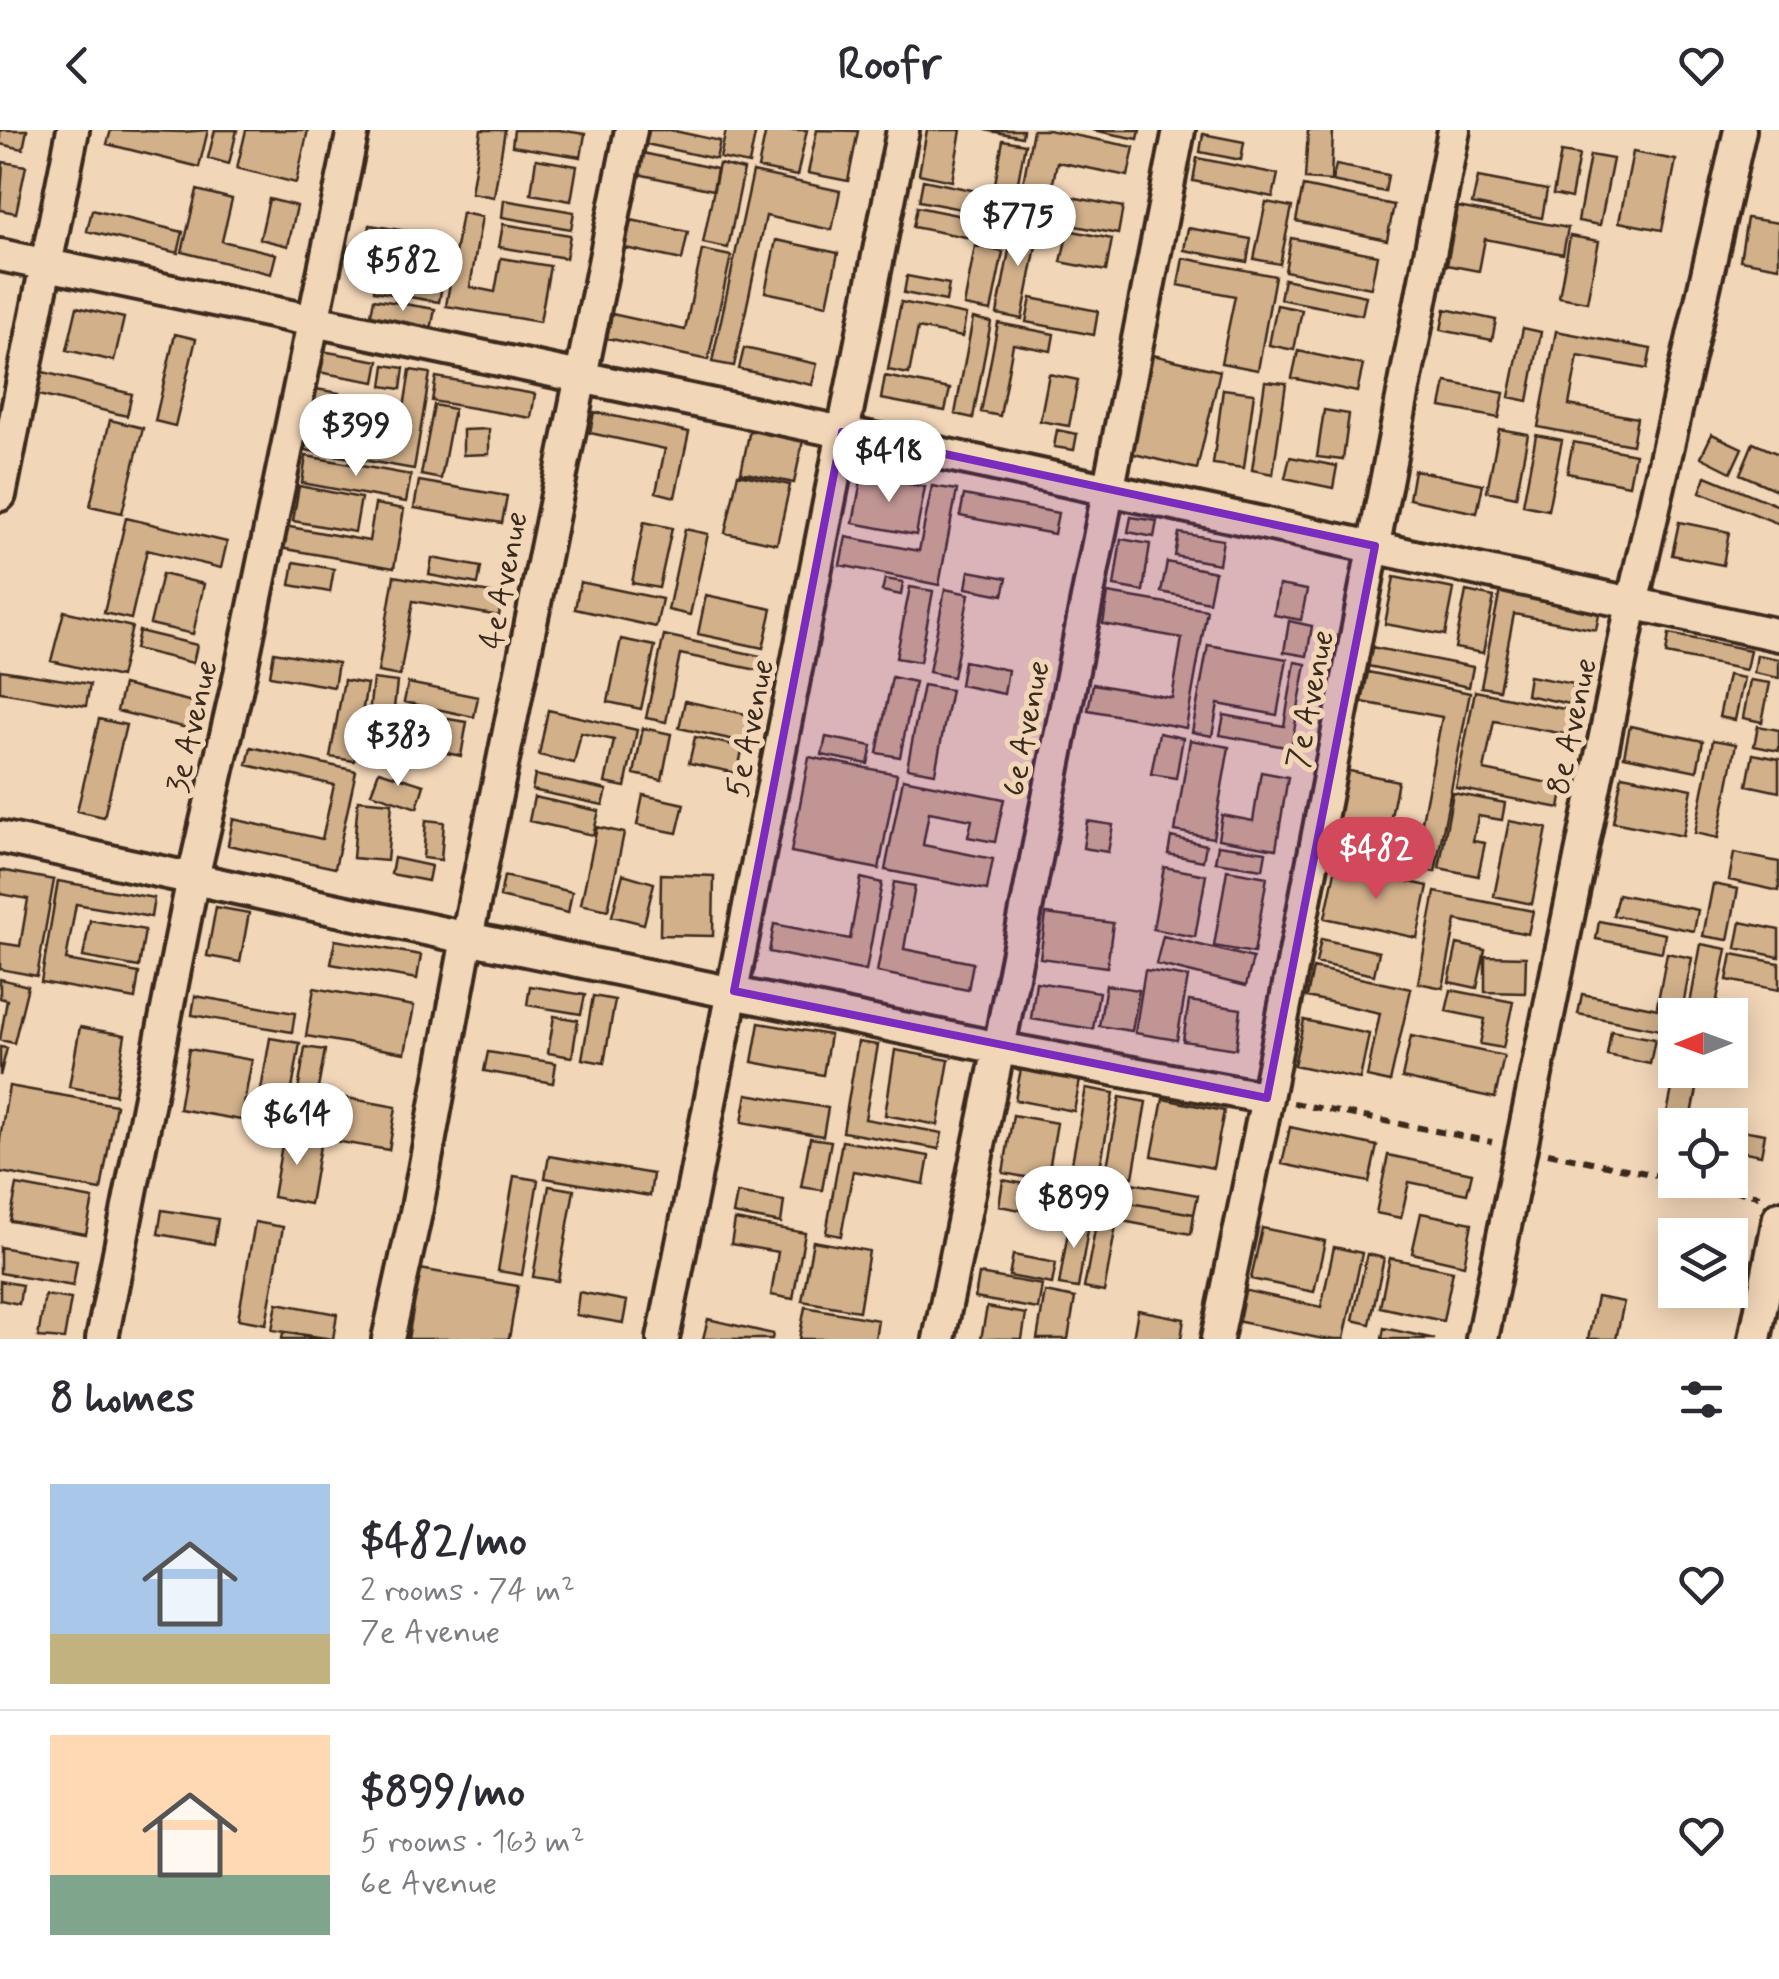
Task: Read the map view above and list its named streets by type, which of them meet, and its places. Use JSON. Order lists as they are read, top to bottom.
{
  "streets": {
    "street": [
      "4e Avenue",
      "7e Avenue",
      "3e Avenue",
      "8e Avenue",
      "5e Avenue",
      "6e Avenue"
    ]
  },
  "north": "left",
  "page": {
    "header": "Roofr",
    "price": [
      "$775",
      "$582",
      "$399",
      "$418",
      "$383",
      "$482",
      "$614",
      "$899"
    ],
    "heading": "8 homes",
    "list": [
      {
        "name": "$482/mo",
        "note": "2 rooms · 74 m² · 7e Avenue"
      },
      {
        "name": "$899/mo",
        "note": "5 rooms · 163 m² · 6e Avenue"
      }
    ]
  }
}
